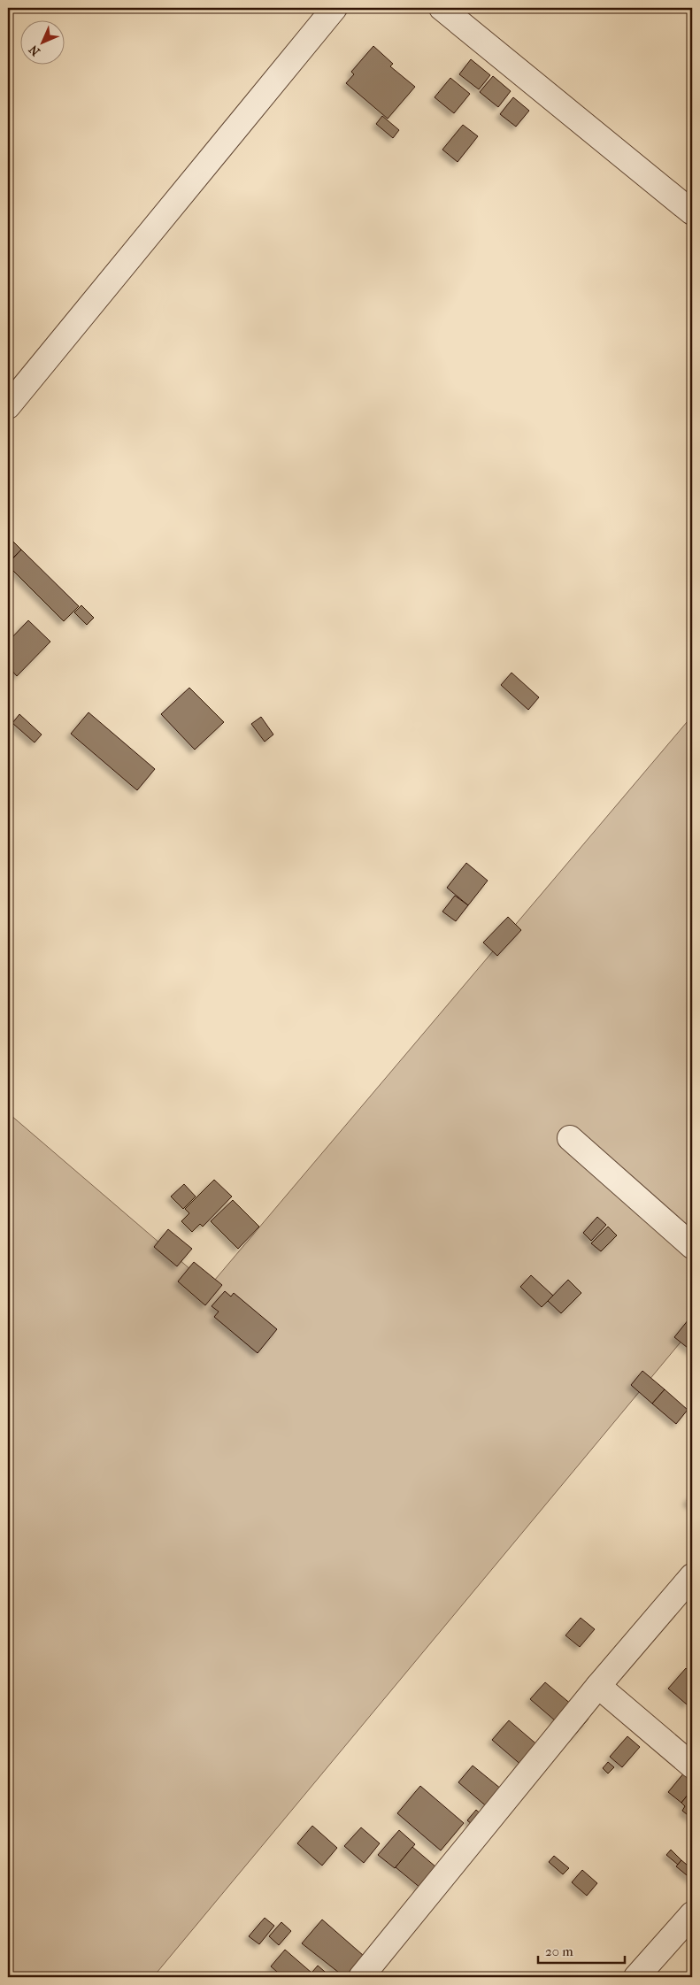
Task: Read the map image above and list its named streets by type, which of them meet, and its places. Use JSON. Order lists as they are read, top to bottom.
{
  "scale_bar": "20 m",
  "north": "bottom left"
}
